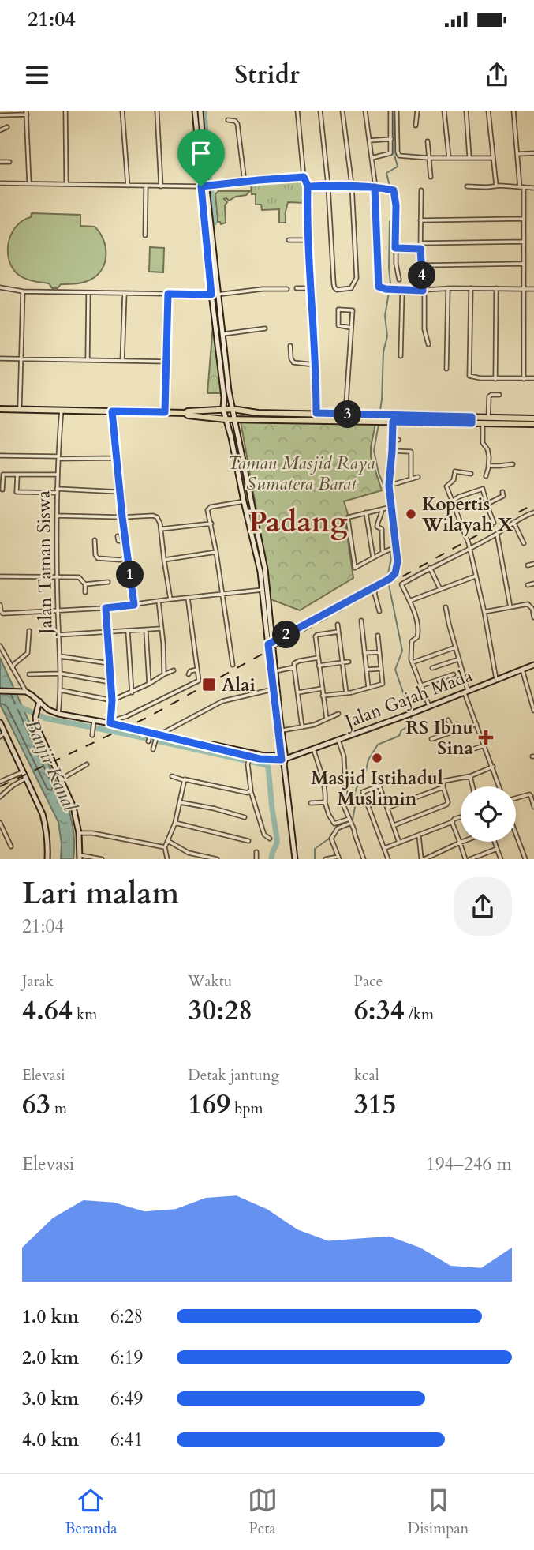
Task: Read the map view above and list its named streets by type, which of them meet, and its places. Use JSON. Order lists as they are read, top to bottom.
{
  "streets": {
    "main road": ["Jalan Gajah Mada"],
    "street": ["Jalan Taman Siswa"]
  },
  "districts": ["Padang"],
  "water": ["Banjir Kanal"],
  "parks": ["Taman Masjid Raya Sumatera Barat"],
  "places": {
    "other": ["Kopertis Wilayah X", "Masjid Istihadul Muslimin"],
    "transit": ["Alai"],
    "health": ["RS Ibnu Sina"]
  },
  "page": {
    "status": "21:04",
    "header": "Stridr",
    "pins": [
      "4",
      "3",
      "1",
      "2"
    ],
    "heading": ["Lari malam", "21:04"],
    "stats": [
      ["Jarak", "4.64 km"],
      ["Waktu", "30:28"],
      ["Pace", "6:34 /km"],
      ["Elevasi", "63 m"],
      ["Detak jantung", "169 bpm"],
      ["kcal", "315"]
    ],
    "chart": ["Elevasi", "194–246 m"],
    "list": [
      {
        "name": "1.0 km",
        "note": "6:28"
      },
      {
        "name": "2.0 km",
        "note": "6:19"
      },
      {
        "name": "3.0 km",
        "note": "6:49"
      },
      {
        "name": "4.0 km",
        "note": "6:41"
      }
    ],
    "tabs": ["Beranda", "Peta", "Disimpan"]
  }
}
